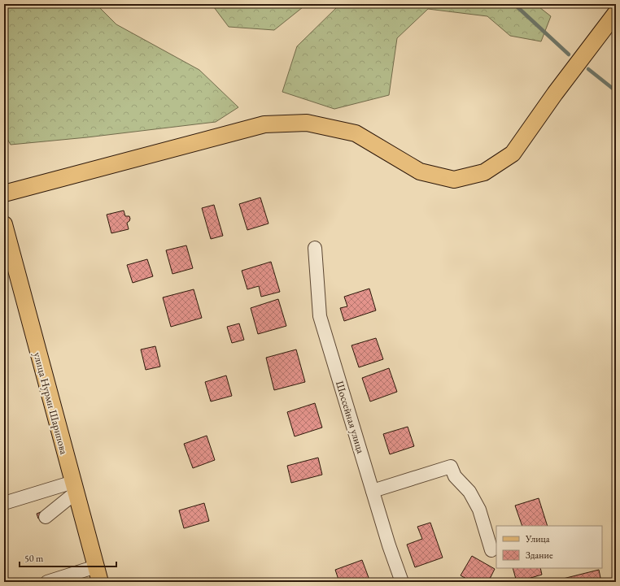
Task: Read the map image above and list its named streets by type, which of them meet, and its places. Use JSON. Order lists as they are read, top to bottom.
{
  "streets": {
    "main road": ["улица Нурми Шарипова"],
    "street": ["Шоссейная улица"]
  },
  "legend": ["Улица", "Здание"],
  "scale_bar": "50 m"
}
